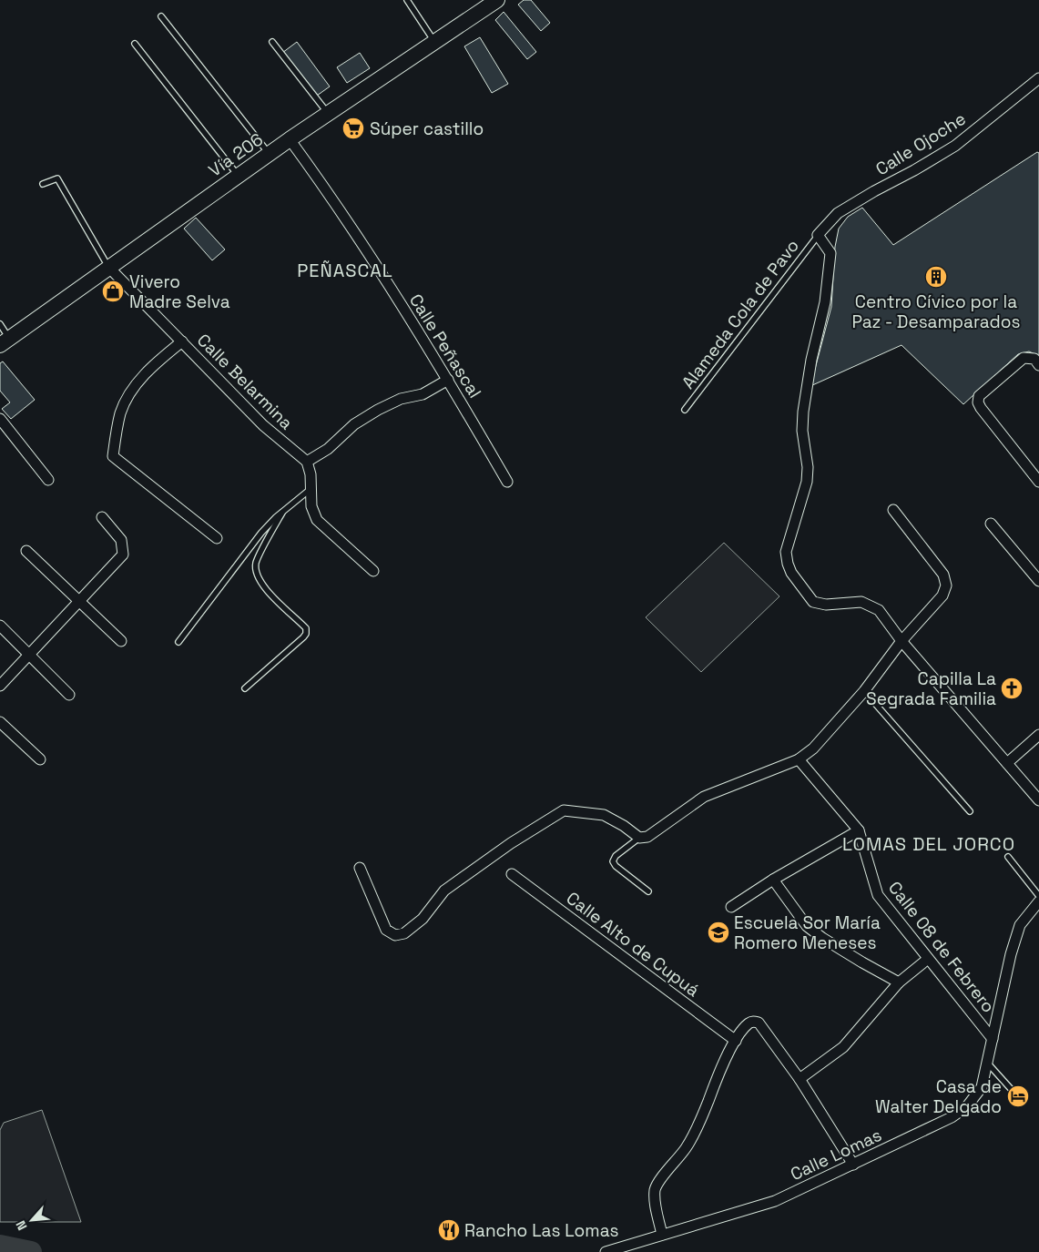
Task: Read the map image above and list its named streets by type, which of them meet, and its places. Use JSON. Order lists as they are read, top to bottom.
{
  "streets": {
    "main road": ["Vía 206"],
    "street": [
      "Calle Ojoche",
      "Calle Peñascal",
      "Calle Belarmina",
      "Calle Alto de Cupuá",
      "Calle 08 de Febrero",
      "Calle Lomas"
    ],
    "lane": ["Alameda Cola de Pavo"]
  },
  "crossings": [
    ["Calle Ojoche", "Alameda Cola de Pavo"],
    ["Vía 206", "Calle Peñascal"],
    ["Vía 206", "Calle Belarmina"],
    ["Calle 08 de Febrero", "Calle Lomas"]
  ],
  "districts": ["PEÑASCAL", "LOMAS DEL JORCO"],
  "places": {
    "supermarket": ["Súper castillo"],
    "building": ["Centro Cívico por la Paz - Desamparados"],
    "shop": ["Vivero Madre Selva"],
    "church": ["Capilla La Segrada Familia"],
    "school or university": ["Escuela Sor María Romero Meneses"],
    "hotel": ["Casa de Walter Delgado"],
    "restaurant": ["Rancho Las Lomas"]
  },
  "north": "bottom left"
}
